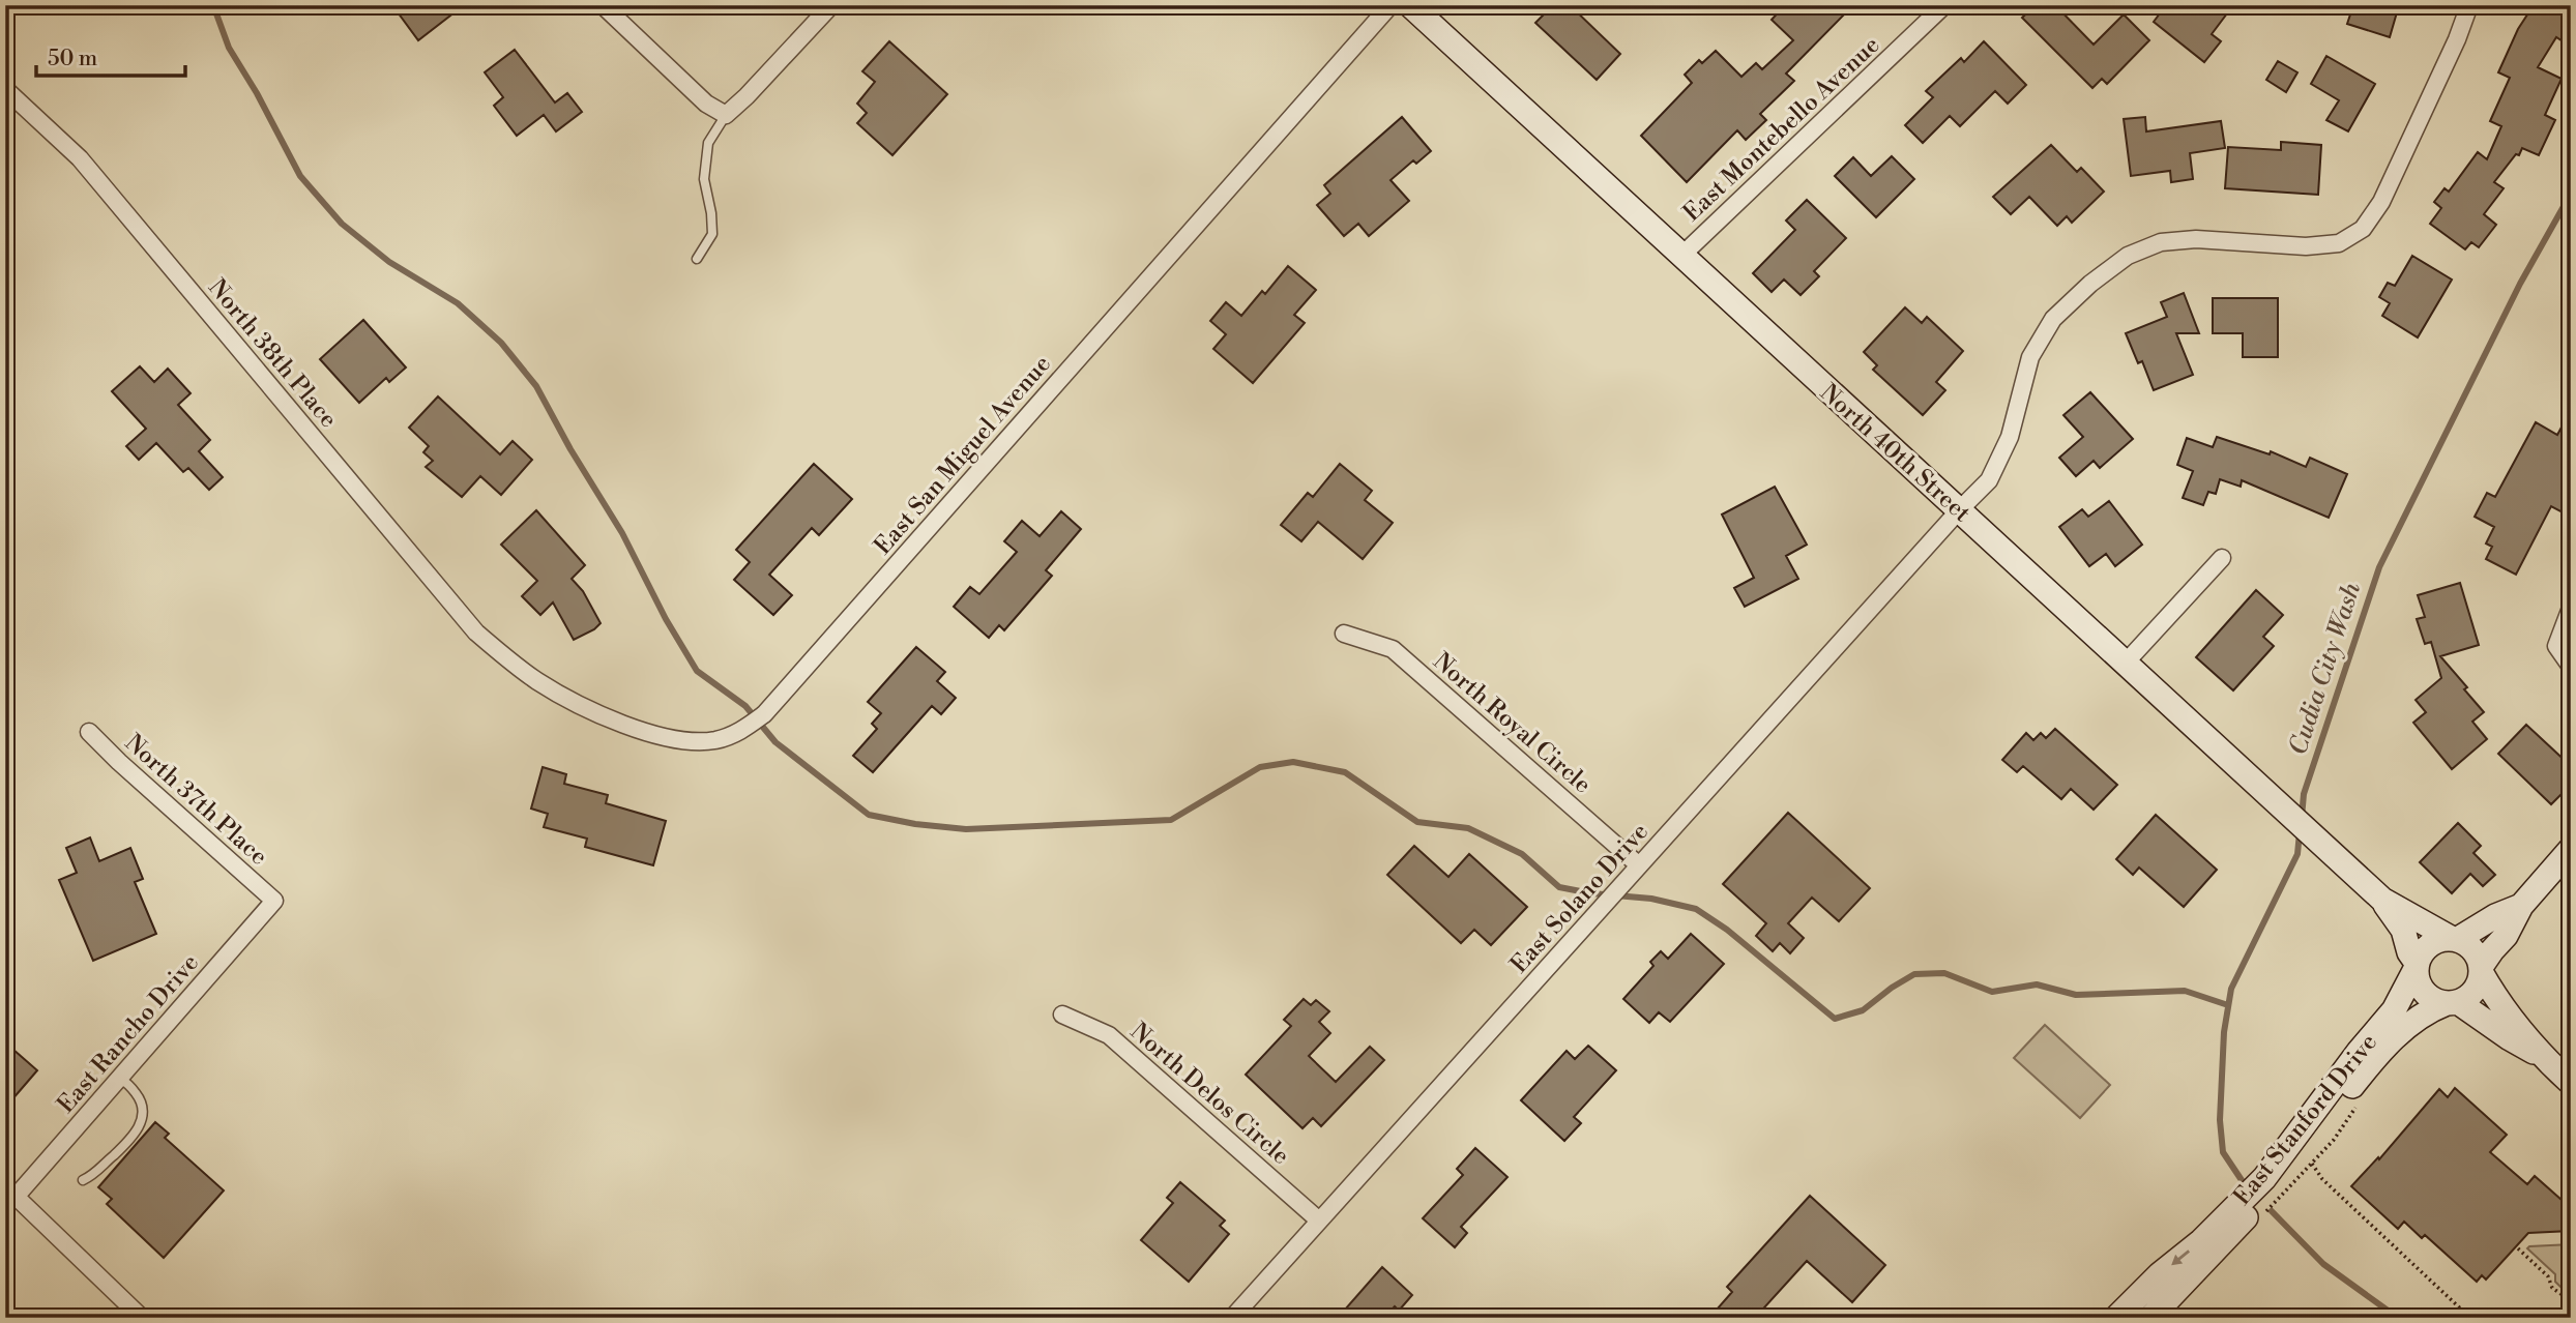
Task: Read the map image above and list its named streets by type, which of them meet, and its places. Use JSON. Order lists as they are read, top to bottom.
{
  "streets": {
    "street": [
      "East Montebello Avenue",
      "North 38th Place",
      "North 40th Street",
      "East San Miguel Avenue",
      "North Royal Circle",
      "North 37th Place",
      "East Solano Drive",
      "East Rancho Drive",
      "North Delos Circle",
      "East Stanford Drive"
    ]
  },
  "crossings": [
    ["East Montebello Avenue", "North 40th Street"],
    ["North 38th Place", "East San Miguel Avenue"],
    ["North 40th Street", "East Solano Drive"],
    ["North 40th Street", "East Stanford Drive"],
    ["North Royal Circle", "East Solano Drive"],
    ["North 37th Place", "East Rancho Drive"],
    ["East Solano Drive", "North Delos Circle"]
  ],
  "water": ["Cudia City Wash"],
  "scale_bar": "50 m"
}
